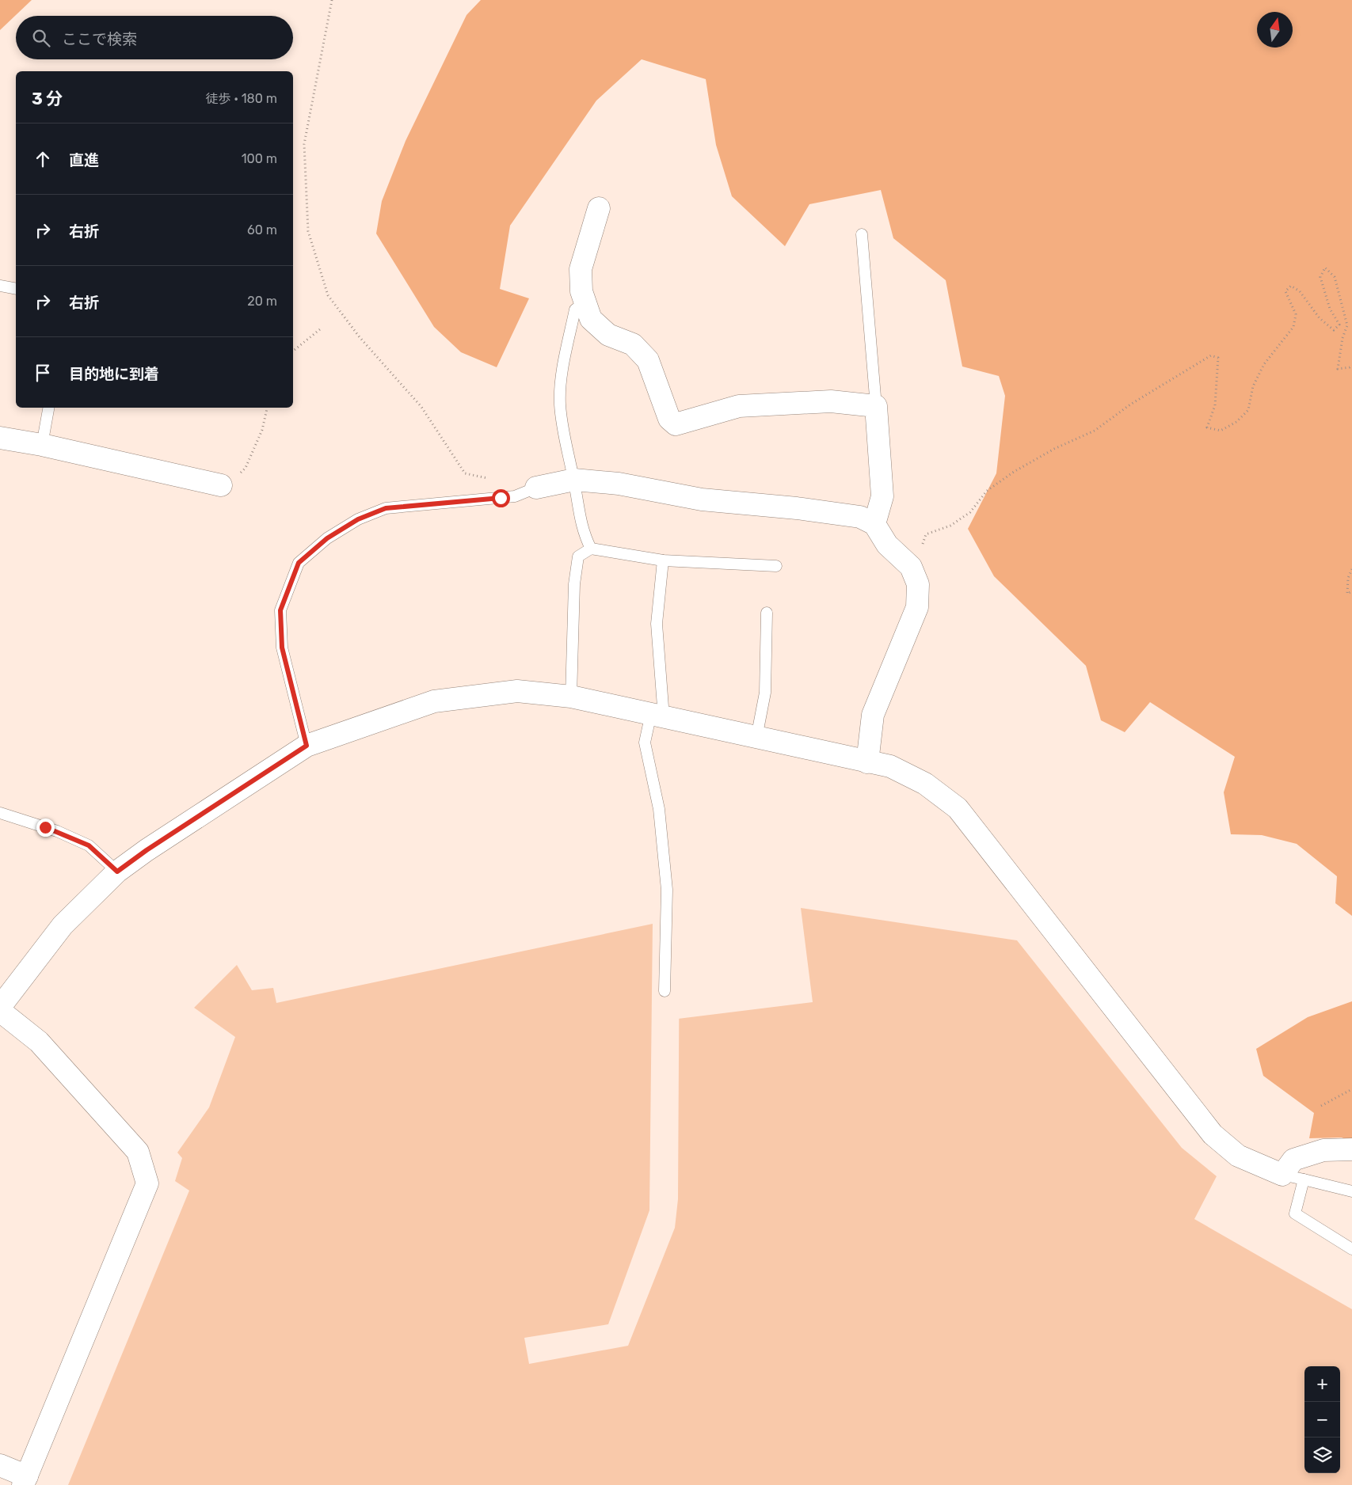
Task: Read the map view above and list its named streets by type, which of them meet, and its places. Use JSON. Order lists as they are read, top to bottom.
{
  "north": "top",
  "page": {
    "search": "ここで検索",
    "heading": ["3 分", "徒歩 · 180 m"],
    "list": [
      ["直進", "100 m"],
      ["右折", "60 m"],
      ["右折", "20 m"],
      "目的地に到着"
    ],
    "map_buttons": ["+", "−"]
  }
}
